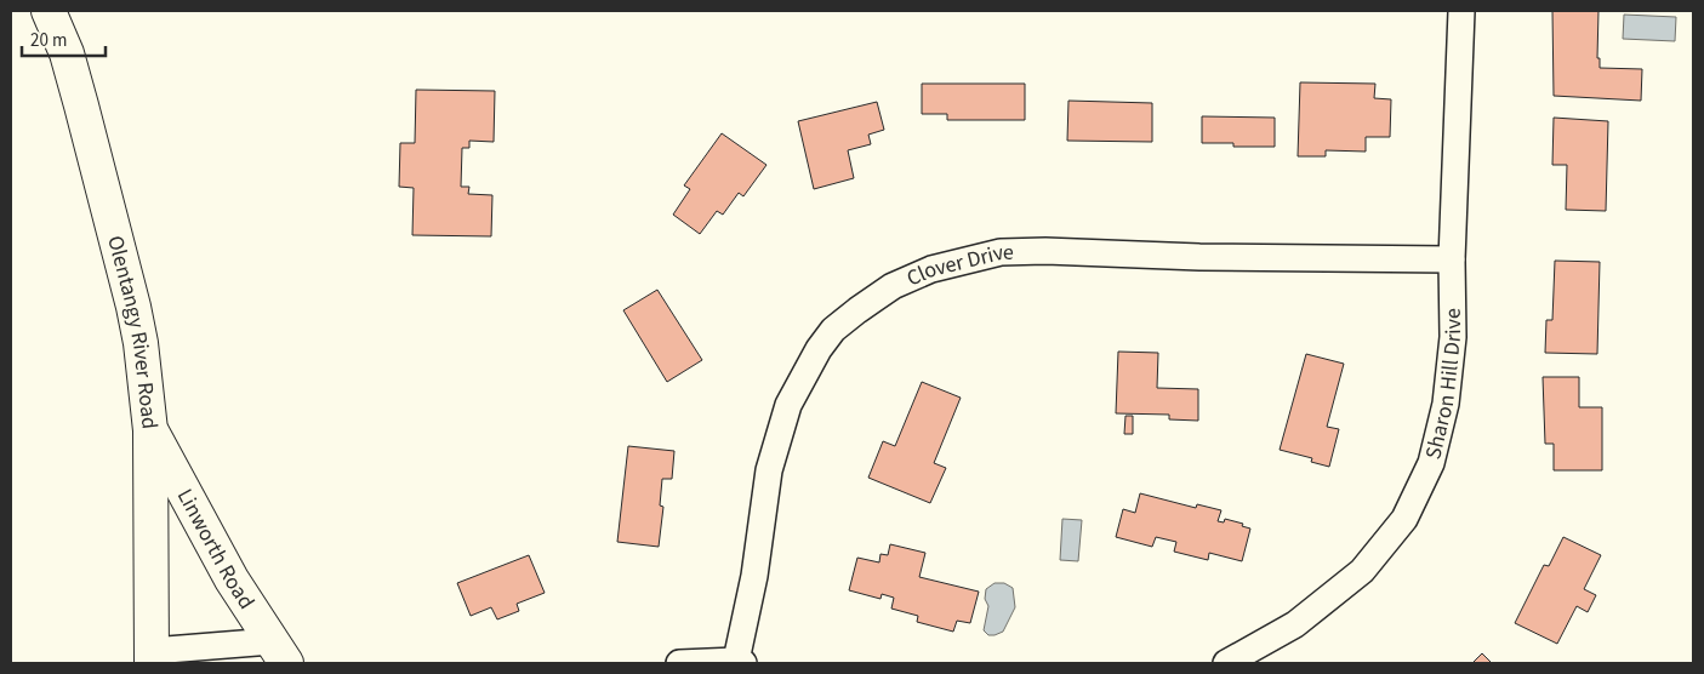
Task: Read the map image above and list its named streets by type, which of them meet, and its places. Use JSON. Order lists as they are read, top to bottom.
{
  "streets": {
    "main road": ["Olentangy River Road", "Linworth Road"],
    "street": ["Clover Drive", "Sharon Hill Drive"]
  },
  "crossings": [
    ["Clover Drive", "Sharon Hill Drive"],
    ["Olentangy River Road", "Linworth Road"]
  ],
  "scale_bar": "20 m"
}
